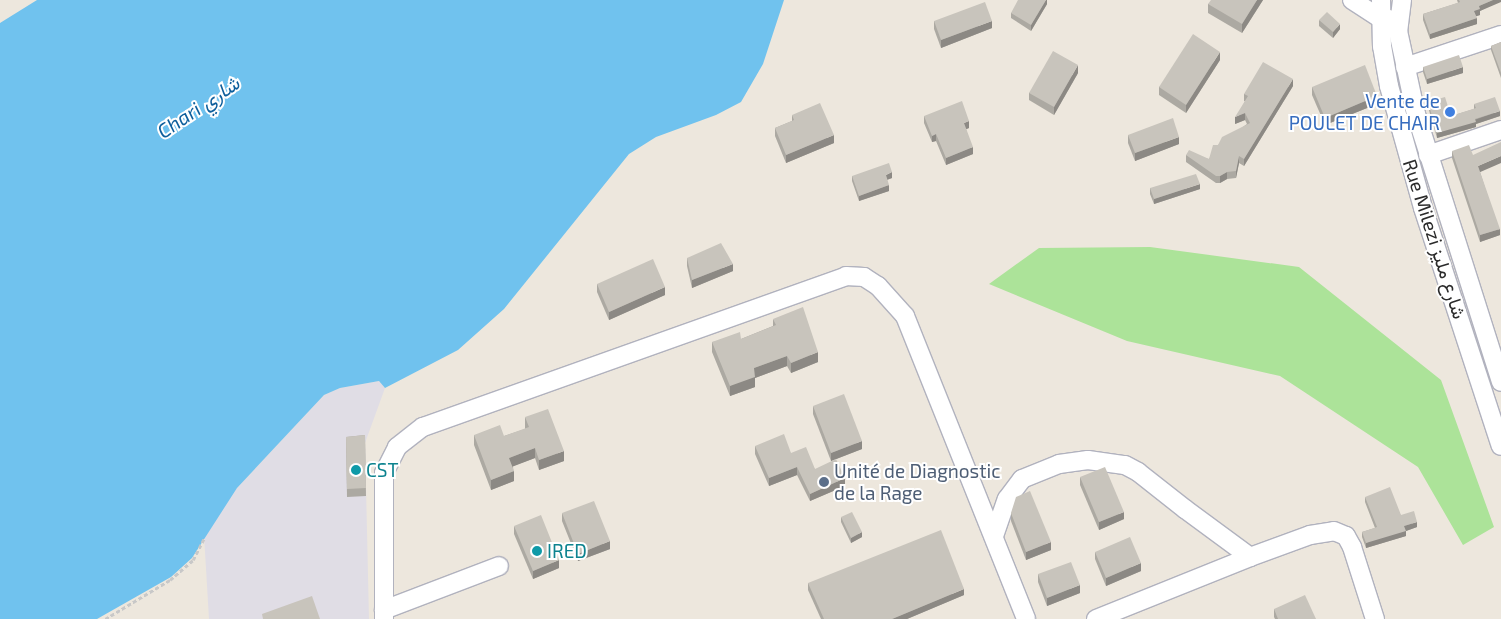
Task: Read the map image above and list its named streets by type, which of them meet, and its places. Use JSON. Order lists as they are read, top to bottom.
{
  "streets": {
    "street": ["Rue Milezi شارع مليز"]
  },
  "water": ["Chari شاري"],
  "places": [
    "Vente de POULET DE CHAIR",
    "CST",
    "Unité de Diagnostic de la Rage",
    "IRED"
  ]
}
